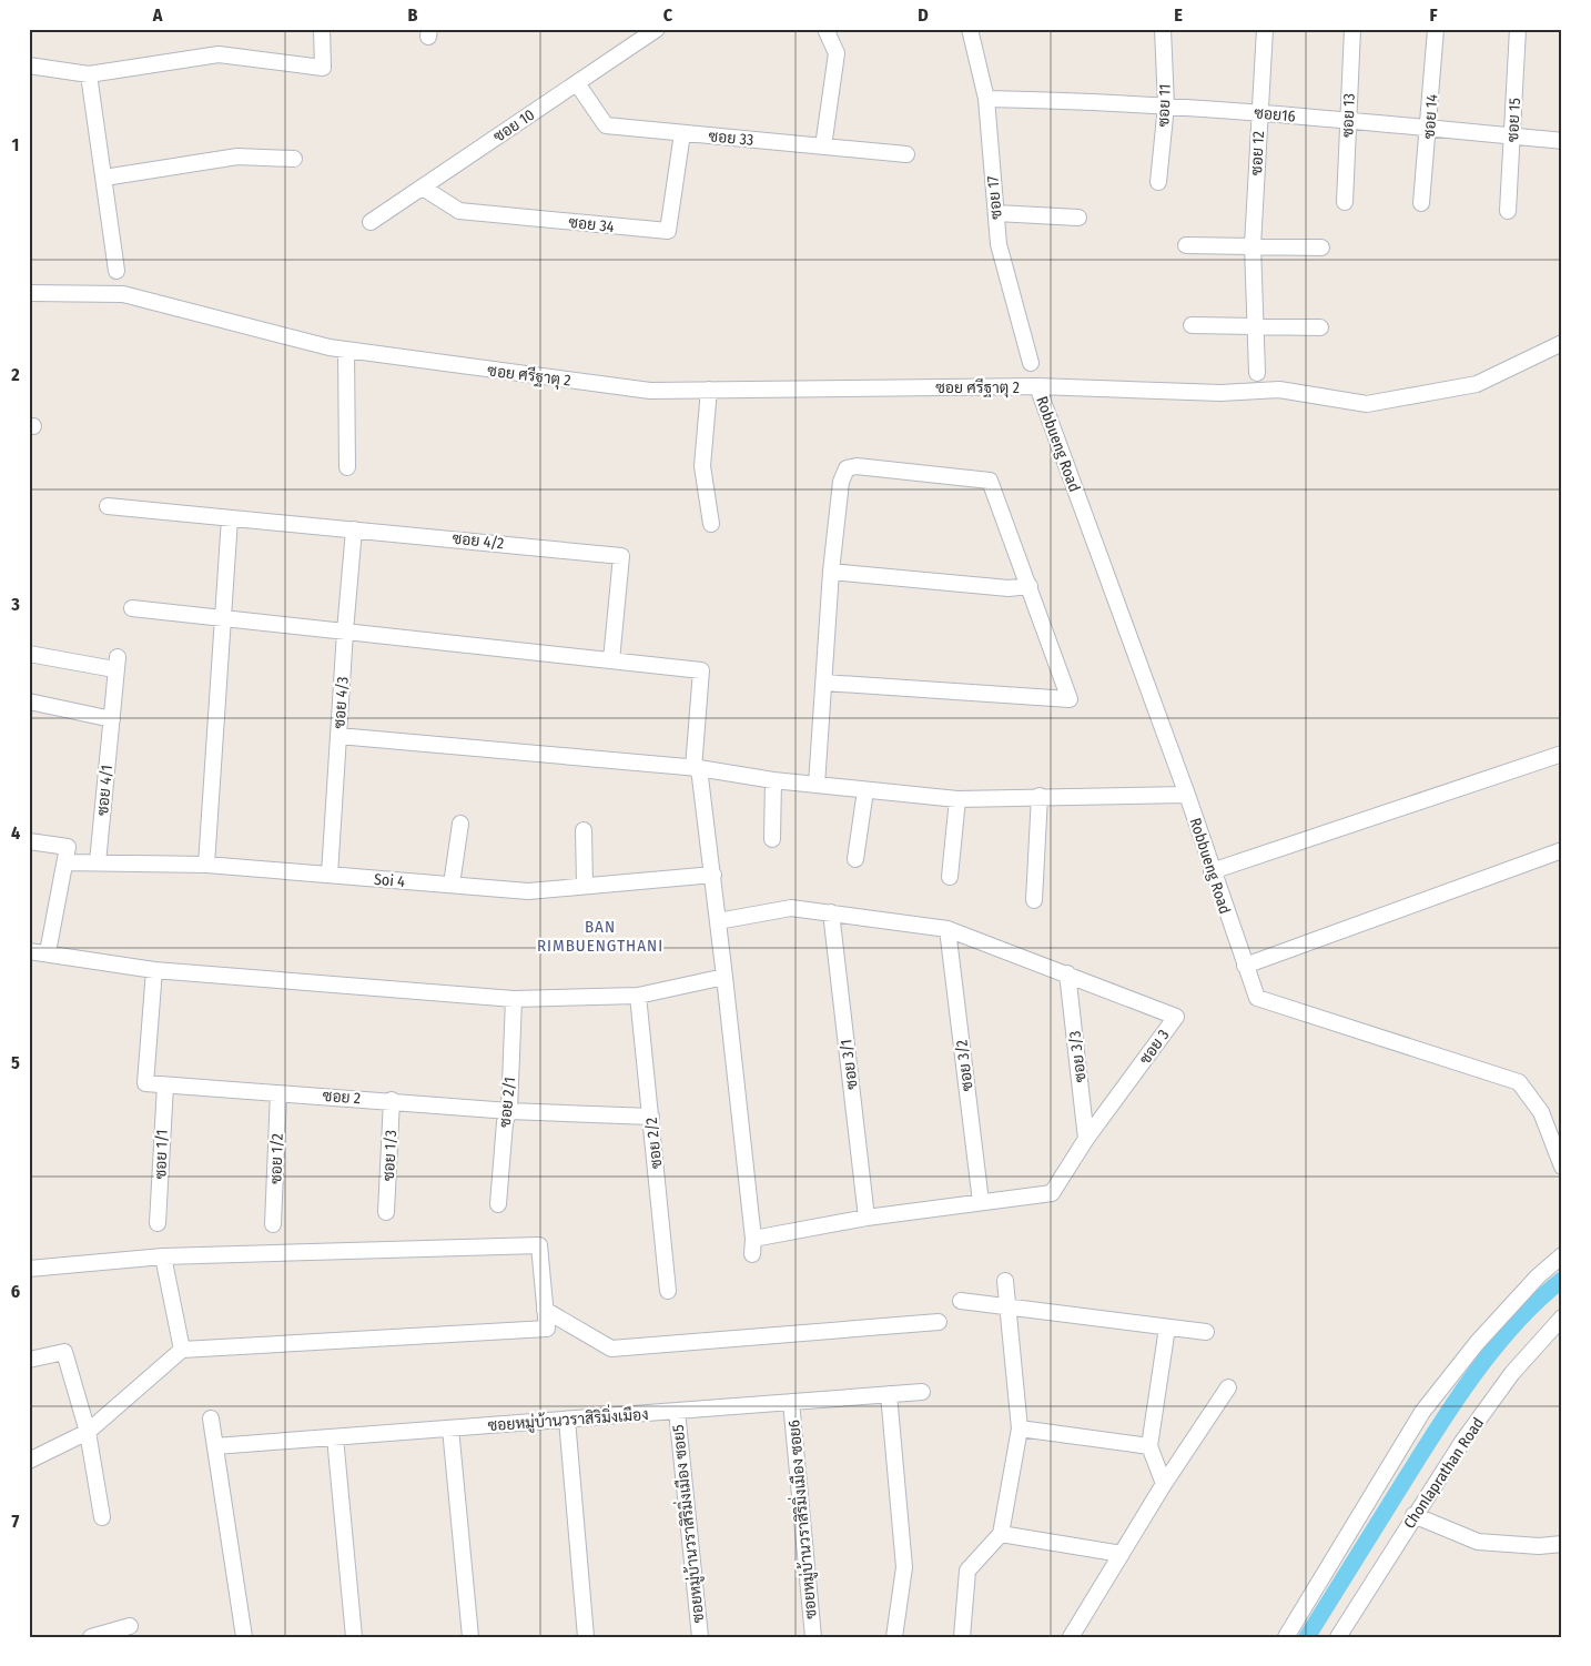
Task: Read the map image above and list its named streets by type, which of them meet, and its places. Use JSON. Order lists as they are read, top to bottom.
{
  "streets": {
    "street": [
      "ซอย 11",
      "ซอย16",
      "ซอย 13",
      "ซอย 14",
      "ซอย 15",
      "ซอย 10",
      "ซอย 33",
      "ซอย 12",
      "ซอย 17",
      "ซอย 34",
      "ซอย ศรีฐาตุ 2",
      "Robbueng Road",
      "ซอย 4/2",
      "ซอย 4/3",
      "ซอย 4/1",
      "Soi 4",
      "ซอย 3",
      "ซอย 3/3",
      "ซอย 3/1",
      "ซอย 3/2",
      "ซอย 2",
      "ซอย 2/1",
      "ซอย 2/2",
      "ซอย 1/1",
      "ซอย 1/3",
      "ซอย 1/2",
      "ซอยหมู่บ้านวราสิริมิ่งเมือง",
      "Chonlaprathan Road",
      "ซอยหมู่บ้านวราสิริมิ่งเมือง ซอย6",
      "ซอยหมู่บ้านวราสิริมิ่งเมือง ซอย5"
    ]
  },
  "crossings": [
    ["ซอย 11", "ซอย16"],
    ["ซอย16", "ซอย 13"],
    ["ซอย16", "ซอย 14"],
    ["ซอย16", "ซอย 15"],
    ["ซอย16", "ซอย 12"],
    ["ซอย16", "ซอย 17"],
    ["ซอย 10", "ซอย 33"],
    ["ซอย 10", "ซอย 34"],
    ["ซอย 33", "ซอย 34"],
    ["ซอย ศรีฐาตุ 2", "Robbueng Road"],
    ["ซอย 4/2", "ซอย 4/3"],
    ["ซอย 4/3", "Soi 4"],
    ["ซอย 4/1", "Soi 4"],
    ["ซอย 3", "ซอย 3/3"],
    ["ซอย 3", "ซอย 3/1"],
    ["ซอย 3", "ซอย 3/2"],
    ["ซอย 2", "ซอย 2/1"],
    ["ซอย 2", "ซอย 2/2"],
    ["ซอย 2", "ซอย 1/1"],
    ["ซอย 2", "ซอย 1/3"],
    ["ซอย 2", "ซอย 1/2"],
    ["ซอยหมู่บ้านวราสิริมิ่งเมือง", "ซอยหมู่บ้านวราสิริมิ่งเมือง ซอย6"],
    ["ซอยหมู่บ้านวราสิริมิ่งเมือง", "ซอยหมู่บ้านวราสิริมิ่งเมือง ซอย5"]
  ],
  "districts": ["BAN RIMBUENGTHANI"],
  "grid": {
    "columns": [
      "A",
      "B",
      "C",
      "D",
      "E",
      "F"
    ],
    "rows": [
      "1",
      "2",
      "3",
      "4",
      "5",
      "6",
      "7"
    ]
  }
}
